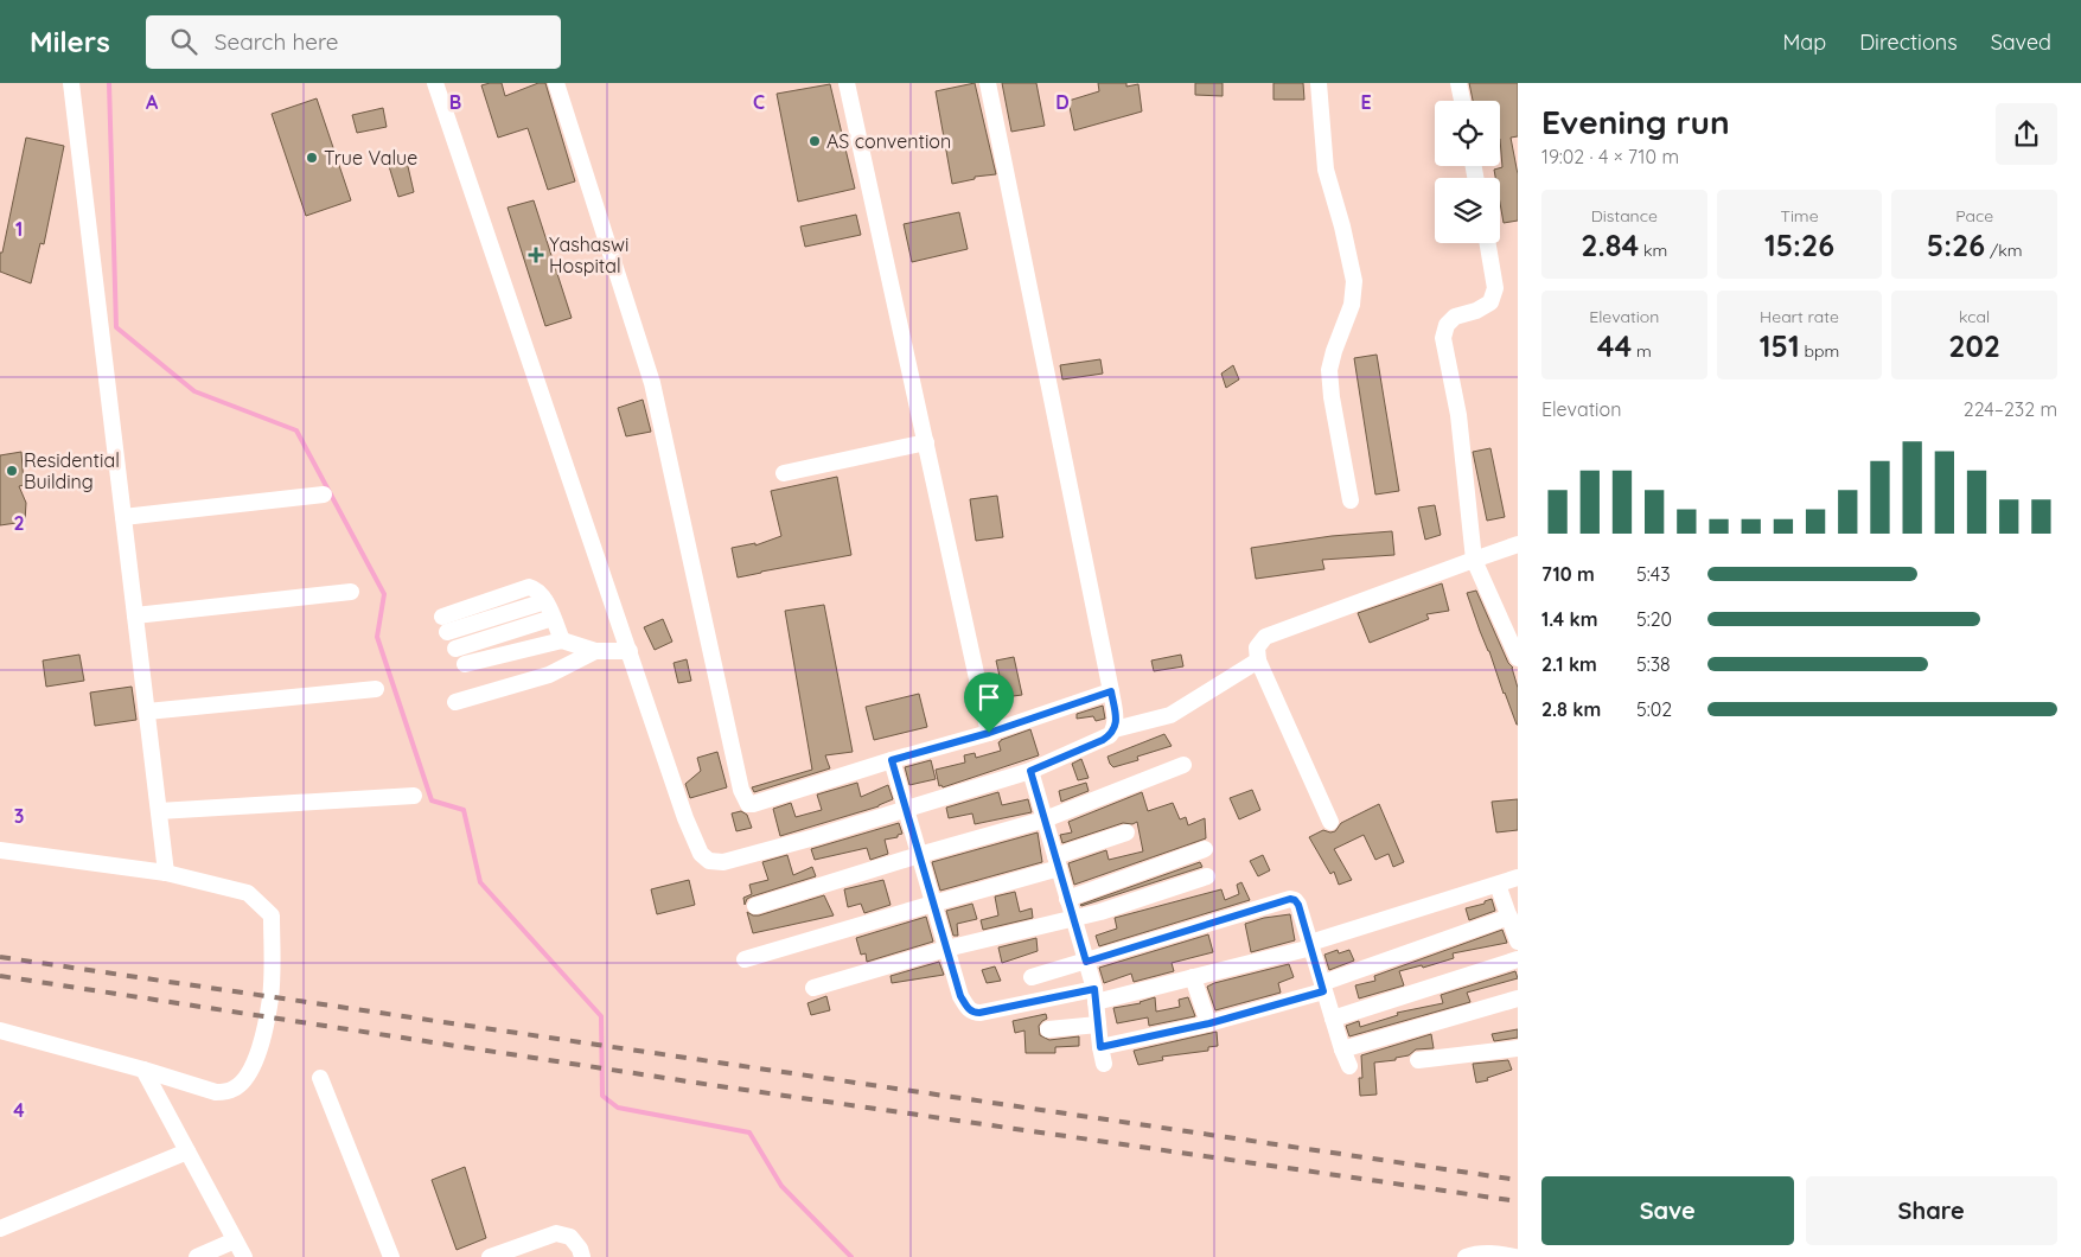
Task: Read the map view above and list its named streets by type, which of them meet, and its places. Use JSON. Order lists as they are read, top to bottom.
{
  "places": {
    "other": ["AS convention", "True Value", "Residential Building"],
    "health": ["Yashaswi Hospital"]
  },
  "page": {
    "header": "Milers",
    "search": "Search here",
    "nav": ["Map", "Directions", "Saved"],
    "heading": ["Evening run", "19:02 · 4 × 710 m"],
    "stats": [
      ["Distance", "2.84 km"],
      ["Time", "15:26"],
      ["Pace", "5:26 /km"],
      ["Elevation", "44 m"],
      ["Heart rate", "151 bpm"],
      ["kcal", "202"]
    ],
    "chart": ["Elevation", "224–232 m"],
    "list": [
      {
        "name": "710 m",
        "note": "5:43"
      },
      {
        "name": "1.4 km",
        "note": "5:20"
      },
      {
        "name": "2.1 km",
        "note": "5:38"
      },
      {
        "name": "2.8 km",
        "note": "5:02"
      }
    ],
    "buttons": ["Save", "Share"]
  },
  "grid": {
    "columns": [
      "A",
      "B",
      "C",
      "D",
      "E"
    ],
    "rows": [
      "1",
      "2",
      "3",
      "4"
    ]
  }
}
